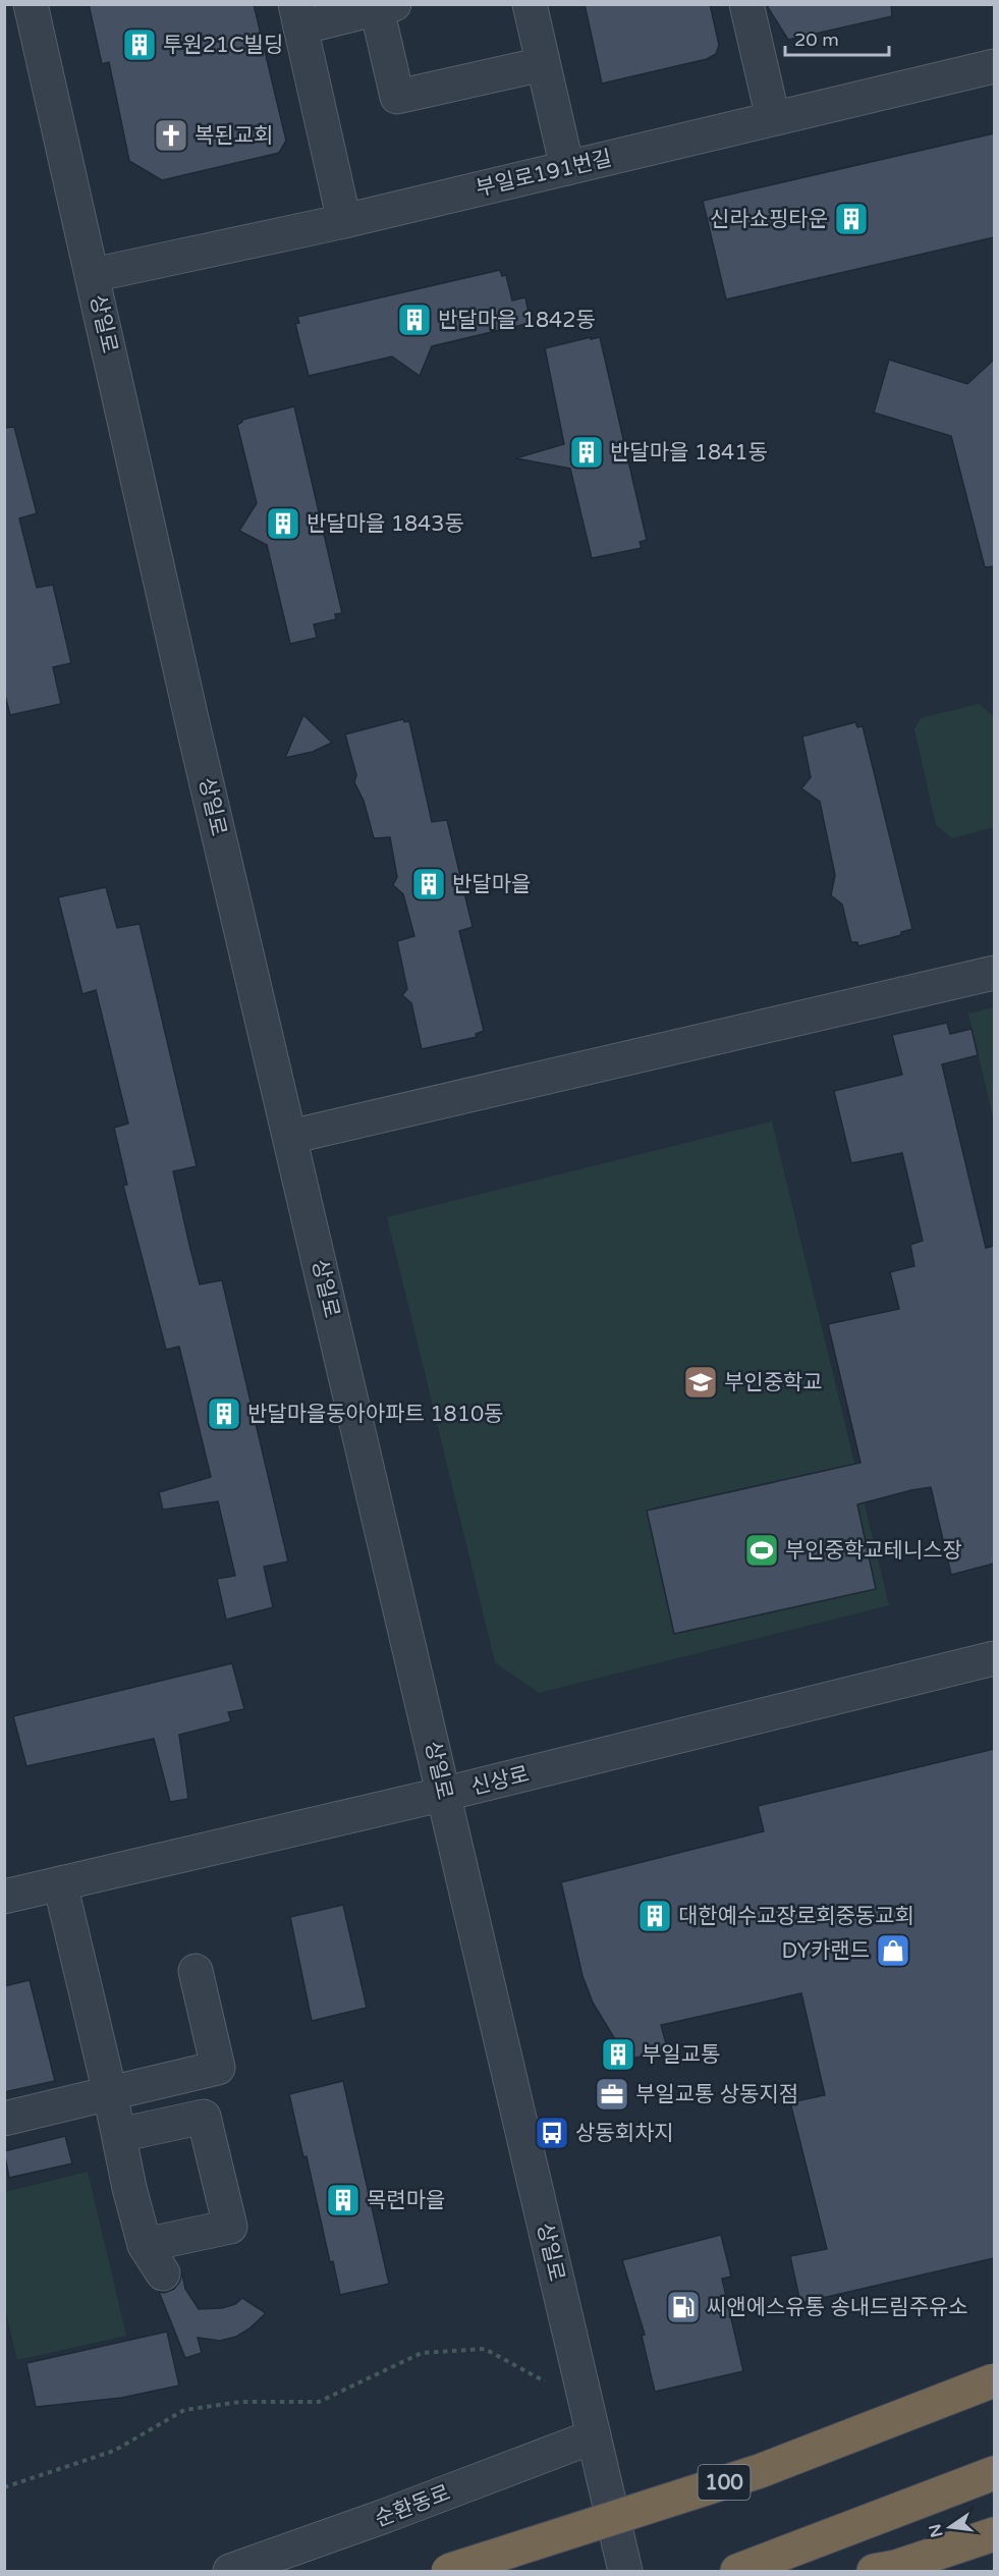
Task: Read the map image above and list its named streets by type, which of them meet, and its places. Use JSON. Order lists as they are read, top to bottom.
{
  "streets": {
    "highway": ["100"],
    "street": [
      "부일로191번길",
      "상일로",
      "신상로",
      "순환동로"
    ]
  },
  "crossings": [
    ["부일로191번길", "상일로"],
    ["상일로", "신상로"],
    ["상일로", "순환동로"]
  ],
  "places": {
    "building": [
      "투원21C빌딩",
      "신라쇼핑타운",
      "반달마을 1842동",
      "반달마을 1841동",
      "반달마을 1843동",
      "반달마을",
      "반달마을동아아파트 1810동",
      "대한예수교장로회중동교회",
      "부일교통",
      "목련마을"
    ],
    "church": ["복된교회"],
    "school or university": ["부인중학교"],
    "sports": ["부인중학교테니스장"],
    "shop": ["DY카랜드"],
    "office": ["부일교통 상동지점"],
    "bus stop": ["상동회차지"],
    "fuel station": ["씨앤에스유통 송내드림주유소"]
  },
  "scale_bar": "20 m",
  "north": "left"
}
